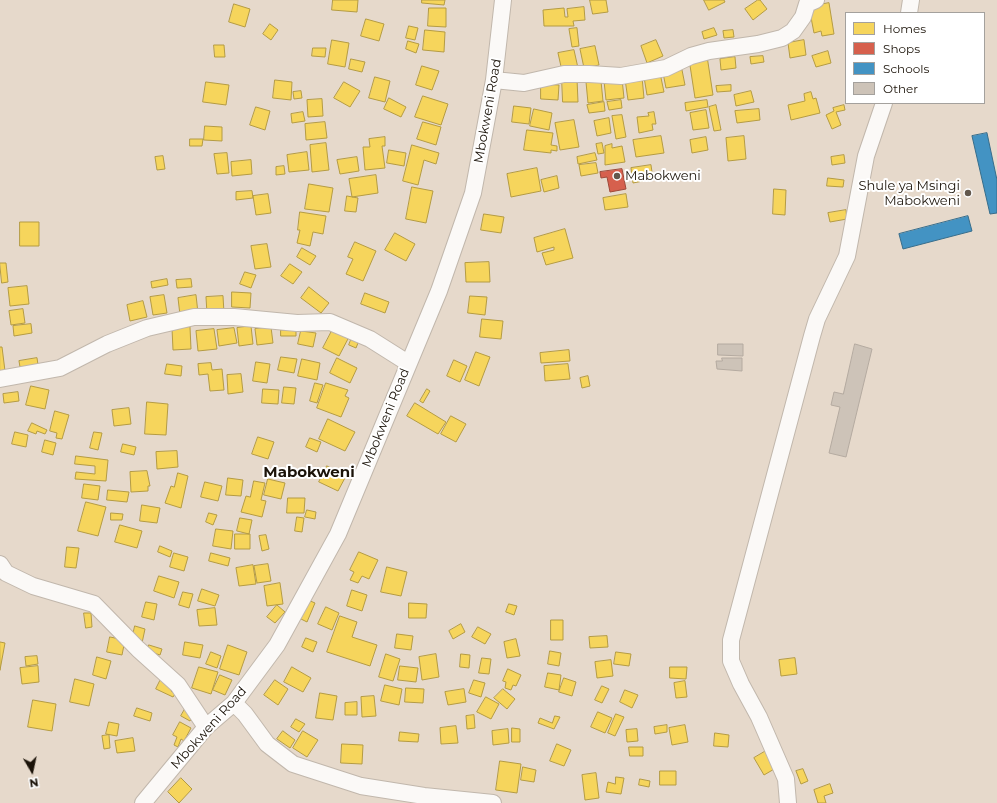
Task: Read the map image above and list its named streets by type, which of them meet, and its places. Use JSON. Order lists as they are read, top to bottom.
{
  "streets": {
    "street": ["Mbokweni Road"]
  },
  "districts": ["Mabokweni"],
  "places": ["Mabokweni", "Shule ya Msingi Mabokweni"],
  "legend": [
    "Homes",
    "Shops",
    "Schools",
    "Other"
  ],
  "north": "bottom"
}
